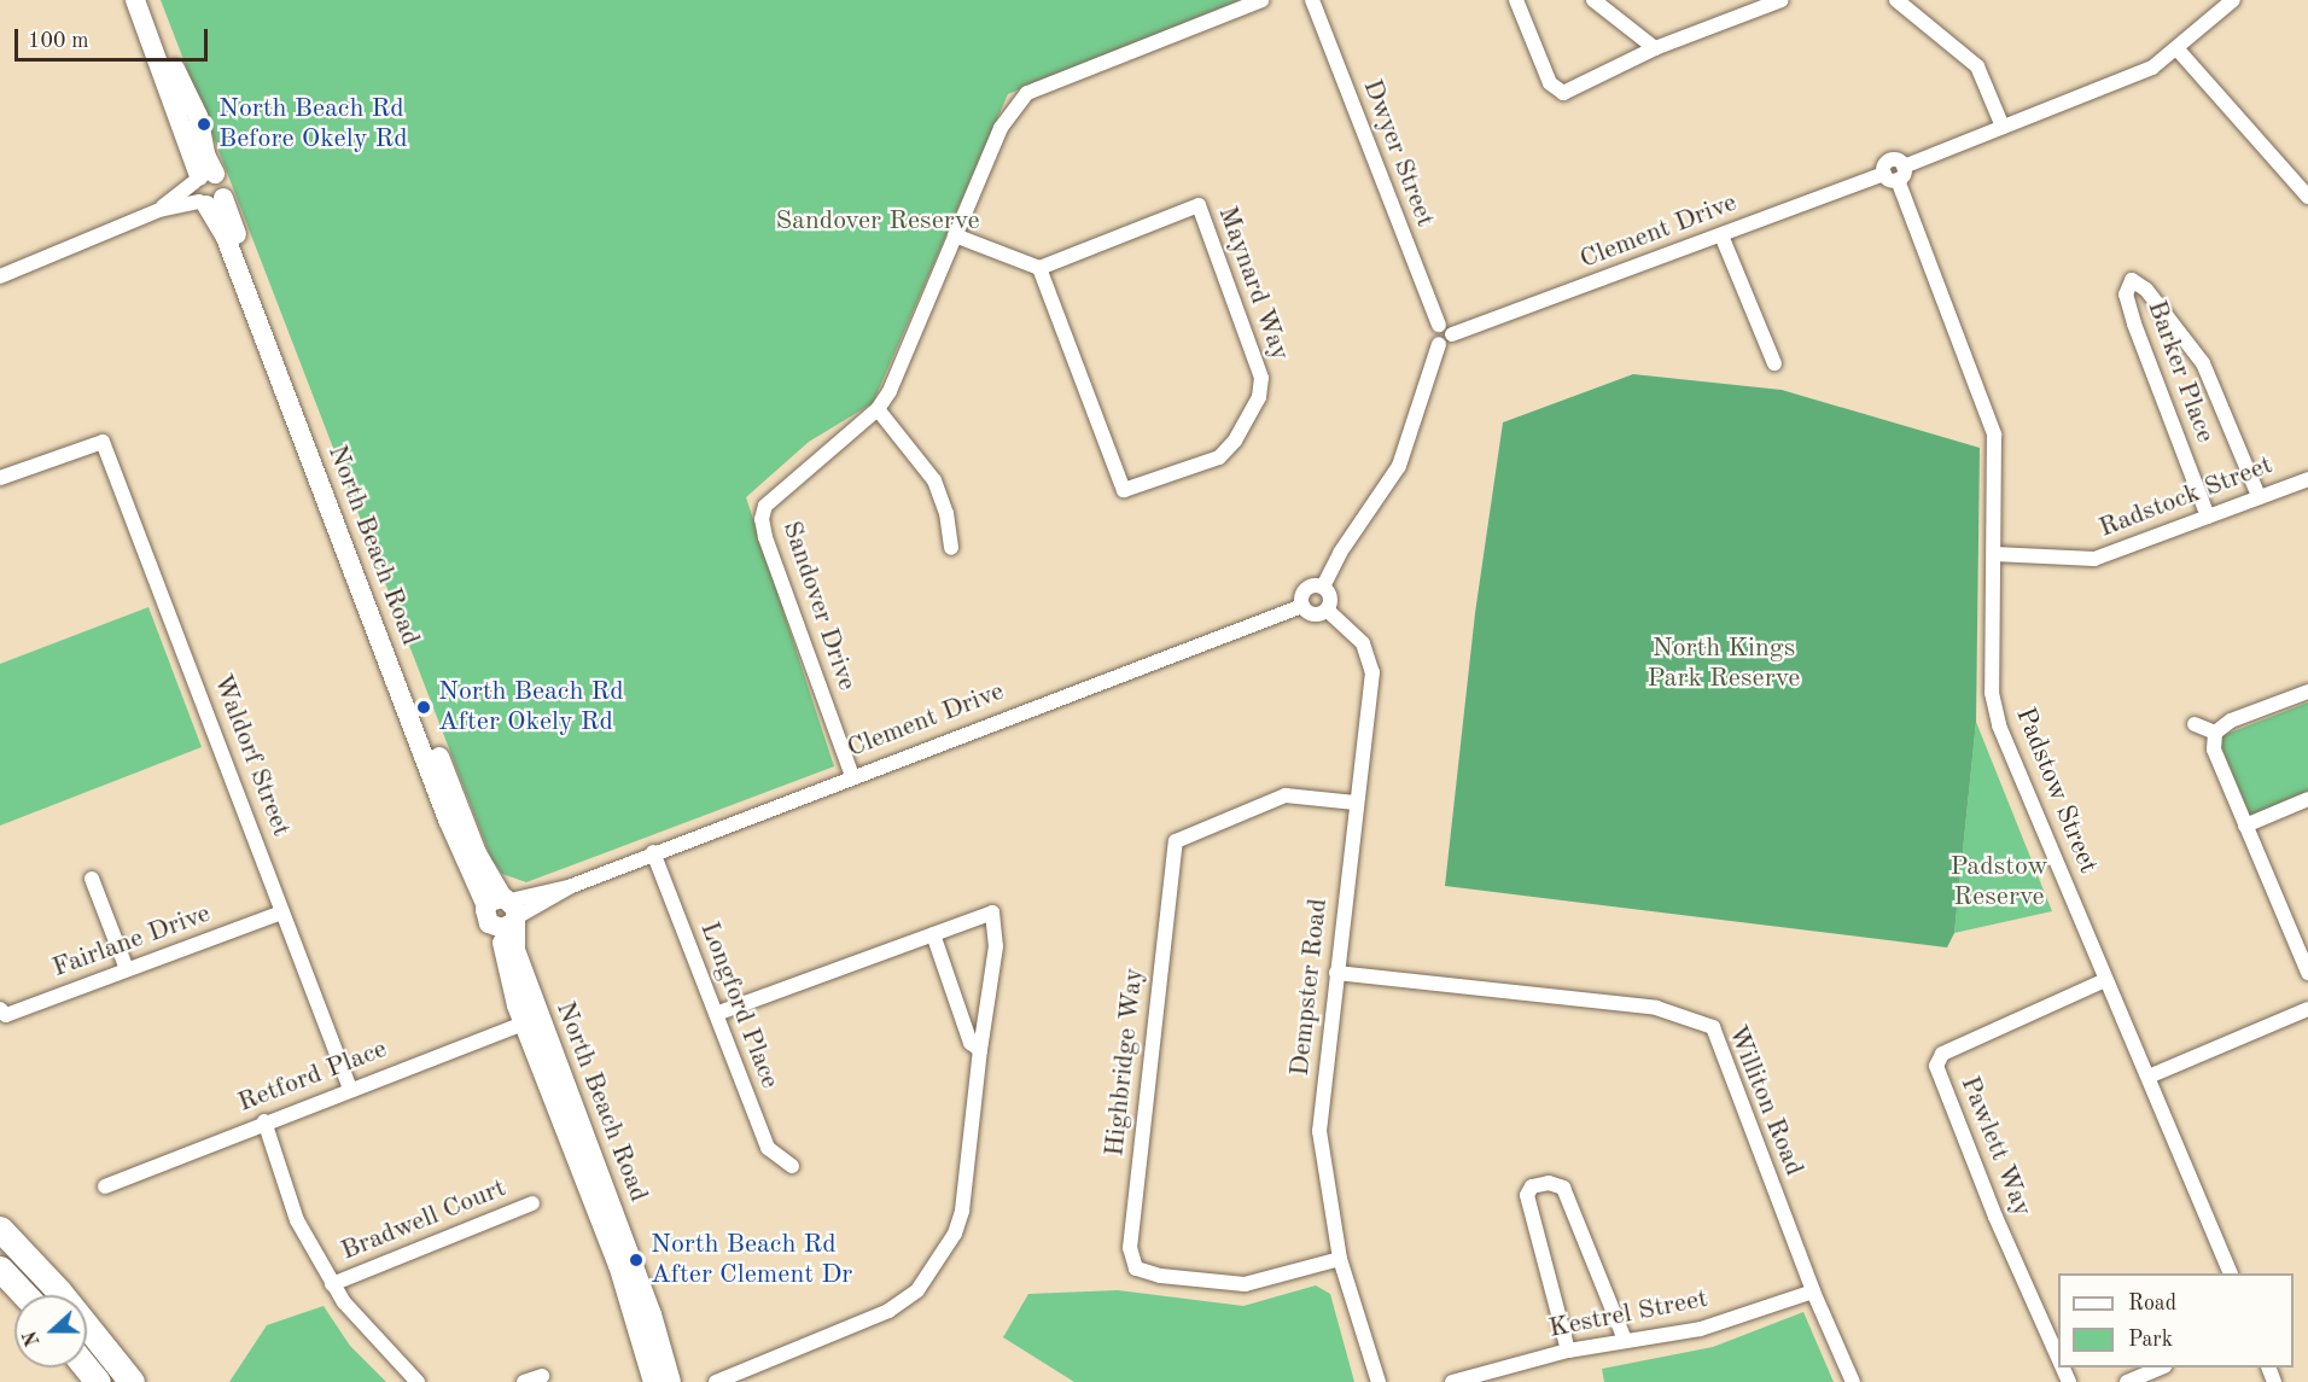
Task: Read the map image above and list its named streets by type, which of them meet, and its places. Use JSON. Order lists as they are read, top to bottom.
{
  "streets": {
    "main road": ["North Beach Road"],
    "street": [
      "Dwyer Street",
      "Clement Drive",
      "Maynard Way",
      "Barker Place",
      "Radstock Street",
      "Sandover Drive",
      "Waldorf Street",
      "Padstow Street",
      "Fairlane Drive",
      "Dempster Road",
      "Longford Place",
      "Highbridge Way",
      "Retford Place",
      "Williton Road",
      "Pawlett Way",
      "Bradwell Court",
      "Kestrel Street"
    ]
  },
  "crossings": [
    ["Dwyer Street", "Clement Drive"],
    ["Clement Drive", "North Beach Road"],
    ["Clement Drive", "Sandover Drive"],
    ["Clement Drive", "Padstow Street"],
    ["Clement Drive", "Dempster Road"],
    ["Clement Drive", "Longford Place"],
    ["Barker Place", "Radstock Street"],
    ["Radstock Street", "Padstow Street"],
    ["North Beach Road", "Retford Place"],
    ["Waldorf Street", "Fairlane Drive"],
    ["Waldorf Street", "Retford Place"],
    ["Padstow Street", "Pawlett Way"],
    ["Dempster Road", "Highbridge Way"],
    ["Dempster Road", "Williton Road"],
    ["Williton Road", "Kestrel Street"]
  ],
  "parks": ["Sandover Reserve", "North Kings Park Reserve", "Padstow Reserve"],
  "places": ["North Beach Rd Before Okely Rd", "North Beach Rd After Okely Rd", "North Beach Rd After Clement Dr"],
  "legend": ["Road", "Park"],
  "scale_bar": "100 m",
  "north": "left"
}
